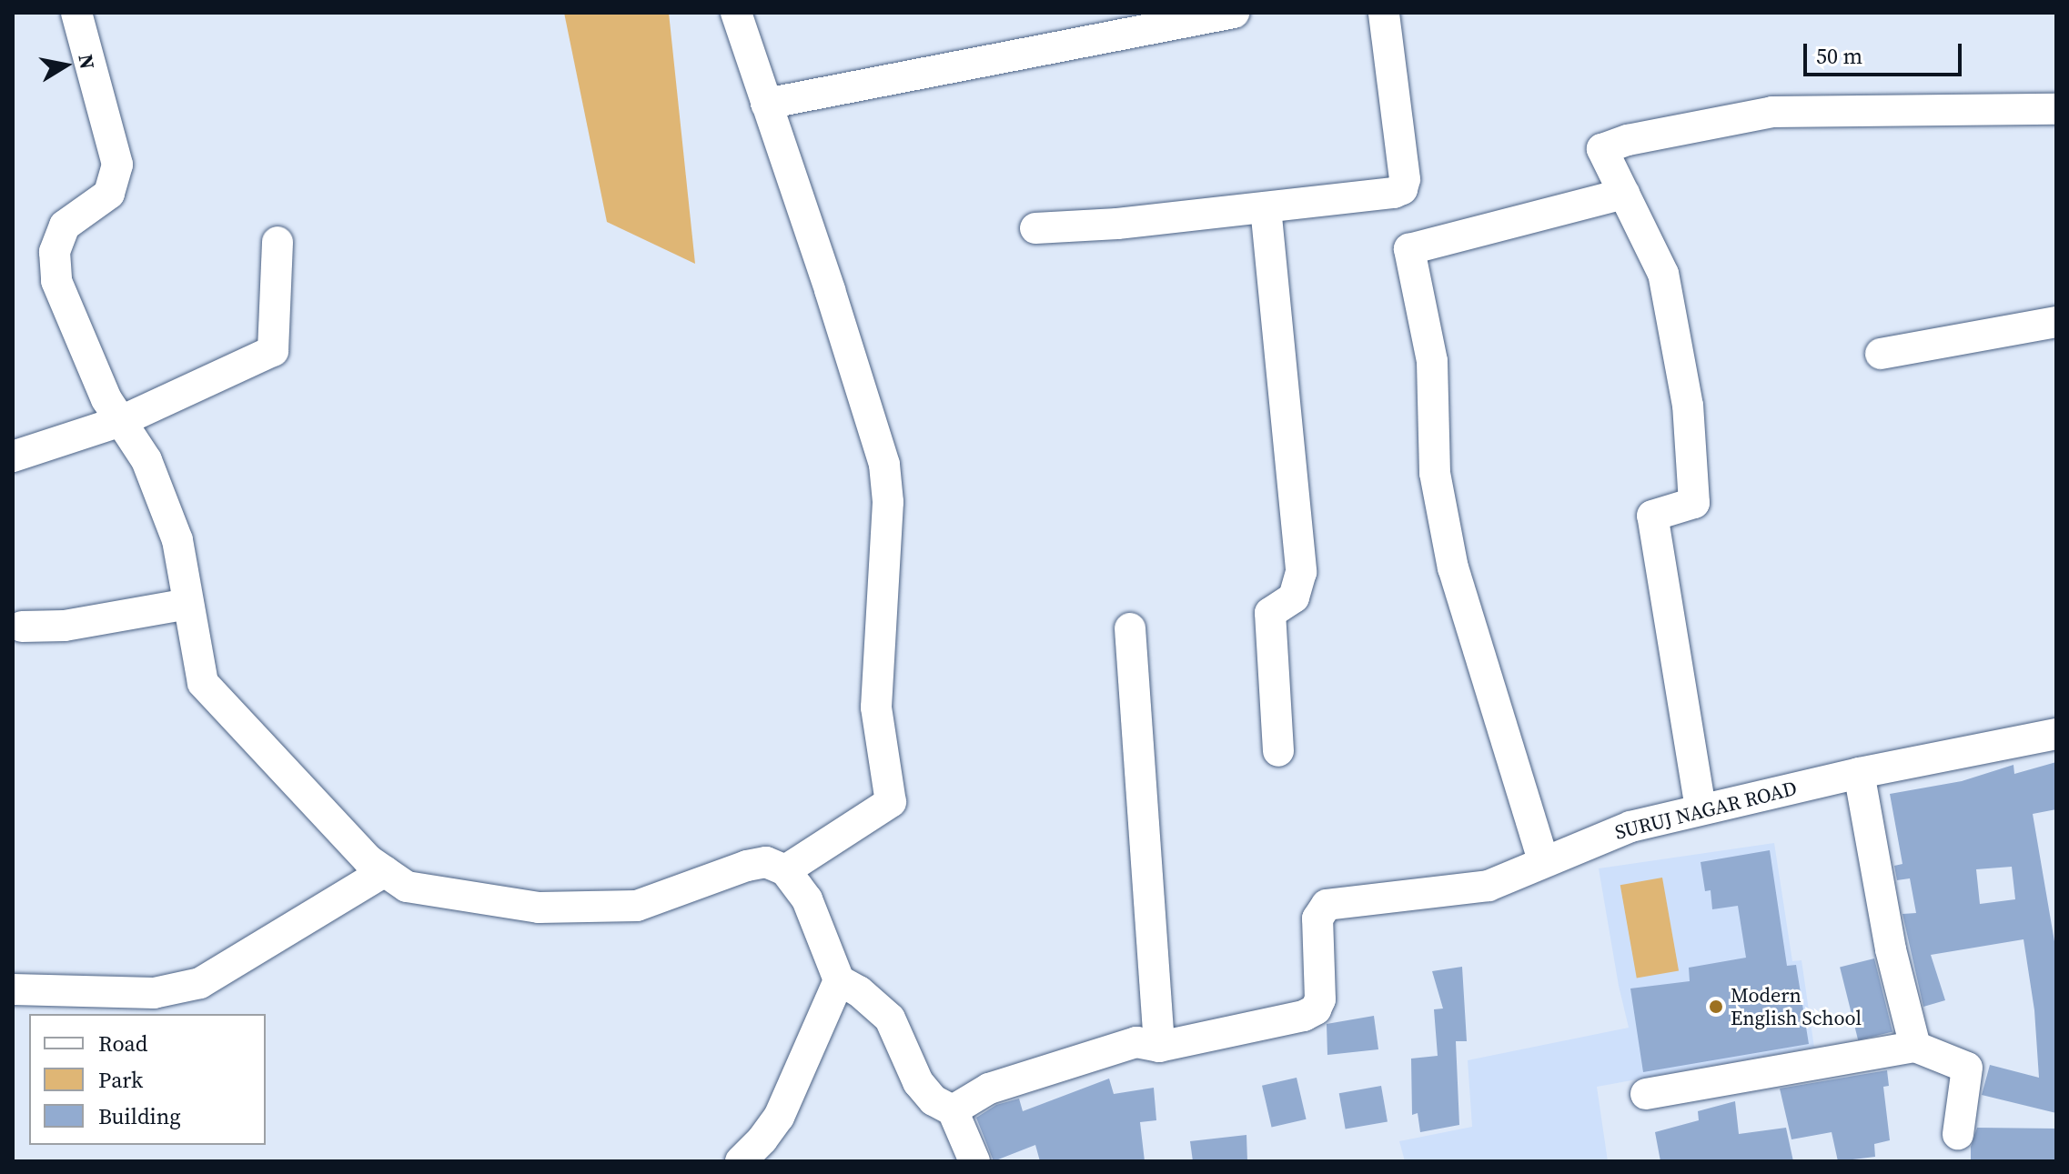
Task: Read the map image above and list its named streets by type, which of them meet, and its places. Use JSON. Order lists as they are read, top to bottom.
{
  "streets": {
    "street": ["SURUJ NAGAR ROAD"]
  },
  "places": ["Modern English School"],
  "legend": ["Road", "Park", "Building"],
  "scale_bar": "50 m",
  "north": "right"
}
